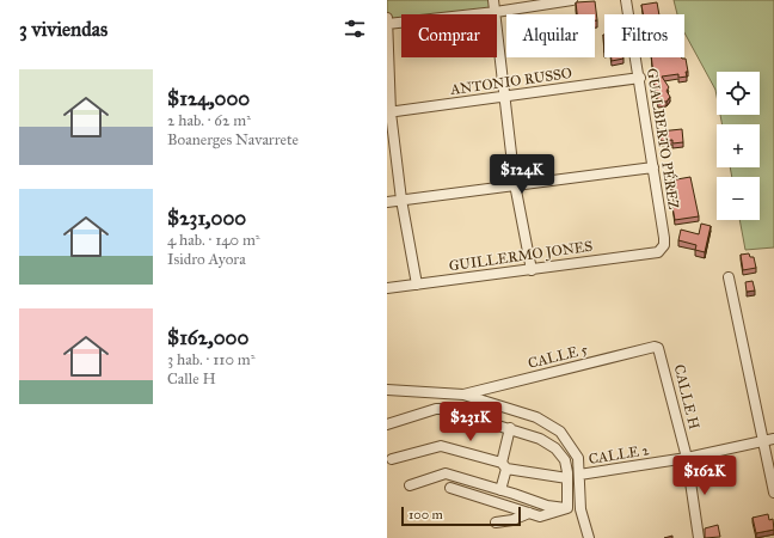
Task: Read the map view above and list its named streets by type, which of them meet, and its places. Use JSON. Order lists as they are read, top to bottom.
{
  "streets": {
    "street": [
      "ANTONIO RUSSO",
      "GUALBERTO PÉREZ",
      "GUILLERMO JONES",
      "CALLE 5",
      "CALLE H",
      "CALLE 2"
    ]
  },
  "crossings": [
    ["ANTONIO RUSSO", "GUALBERTO PÉREZ"],
    ["GUALBERTO PÉREZ", "GUILLERMO JONES"],
    ["CALLE 5", "CALLE H"],
    ["CALLE H", "CALLE 2"]
  ],
  "scale_bar": "100 m",
  "page": {
    "heading": "3 viviendas",
    "chip": ["Comprar", "Alquilar", "Filtros"],
    "list": [
      {
        "name": "$124,000",
        "note": "2 hab. · 62 m² · Boanerges Navarrete"
      },
      {
        "name": "$231,000",
        "note": "4 hab. · 140 m² · Isidro Ayora"
      },
      {
        "name": "$162,000",
        "note": "3 hab. · 110 m² · Calle H"
      }
    ],
    "map_buttons": ["+", "−"],
    "price": ["$124K", "$231K", "$162K"],
    "scale": "100 m"
  }
}
